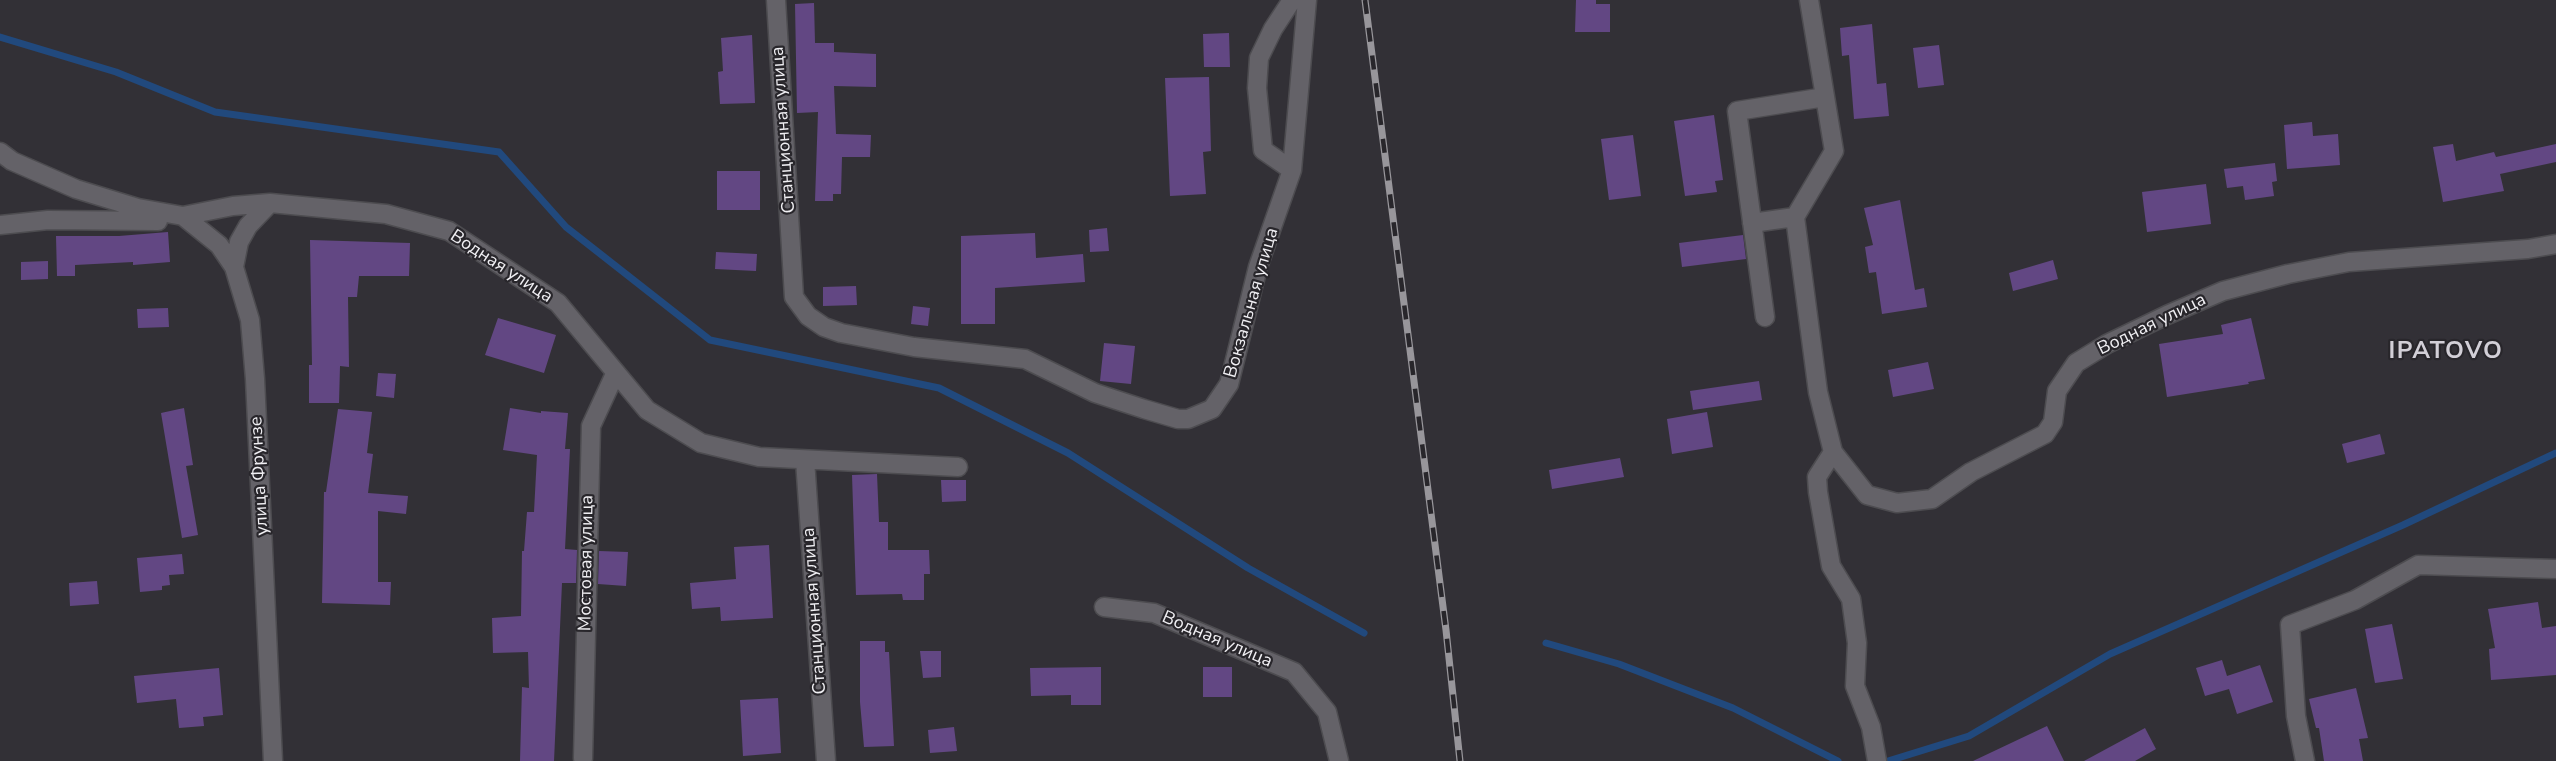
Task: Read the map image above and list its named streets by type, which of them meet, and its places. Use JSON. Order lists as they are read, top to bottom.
{
  "streets": {
    "street": [
      "Станционная улица",
      "Водная улица",
      "Вокзальная улица",
      "улица Фрунзе",
      "Мостовая улица"
    ]
  },
  "crossings": [
    ["Станционная улица", "Водная улица"],
    ["Станционная улица", "Вокзальная улица"],
    ["Водная улица", "улица Фрунзе"],
    ["Водная улица", "Мостовая улица"]
  ],
  "districts": ["IPATOVO"]
}
